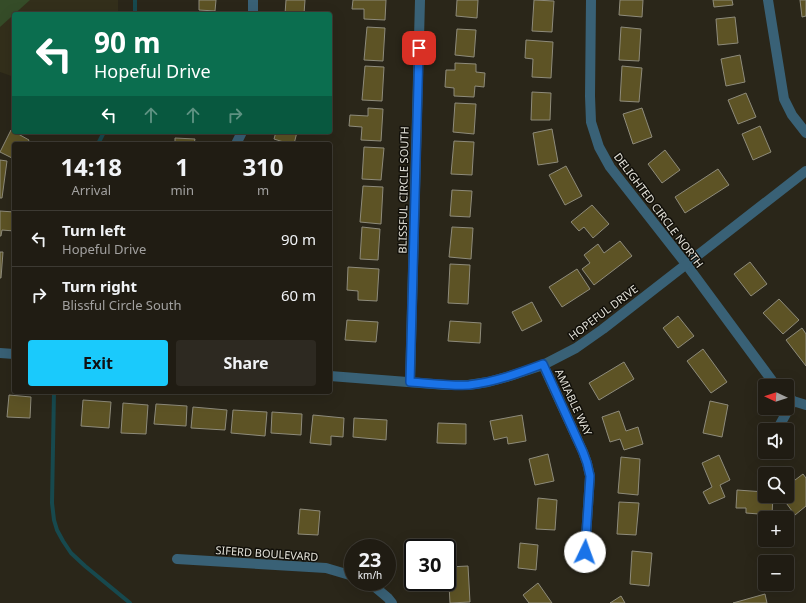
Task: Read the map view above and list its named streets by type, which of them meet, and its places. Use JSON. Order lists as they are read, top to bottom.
{
  "streets": {
    "street": [
      "BLISSFUL CIRCLE SOUTH",
      "DELIGHTED CIRCLE NORTH",
      "HOPEFUL DRIVE",
      "AMIABLE WAY",
      "SIFERD BOULEVARD"
    ]
  },
  "crossings": [
    ["BLISSFUL CIRCLE SOUTH", "HOPEFUL DRIVE"],
    ["DELIGHTED CIRCLE NORTH", "HOPEFUL DRIVE"],
    ["HOPEFUL DRIVE", "AMIABLE WAY"]
  ],
  "north": "left",
  "page": {
    "turn": ["90 m", "Hopeful Drive"],
    "eta": [
      "14:18",
      "Arrival",
      "1",
      "min",
      "310",
      "m"
    ],
    "list": [
      {
        "name": "Turn left",
        "note": "Hopeful Drive",
        "value": "90 m"
      },
      {
        "name": "Turn right",
        "note": "Blissful Circle South",
        "value": "60 m"
      }
    ],
    "buttons": ["Exit", "Share"],
    "map_buttons": ["+", "−"],
    "speed": "23 km/h",
    "limit": "30"
  }
}
